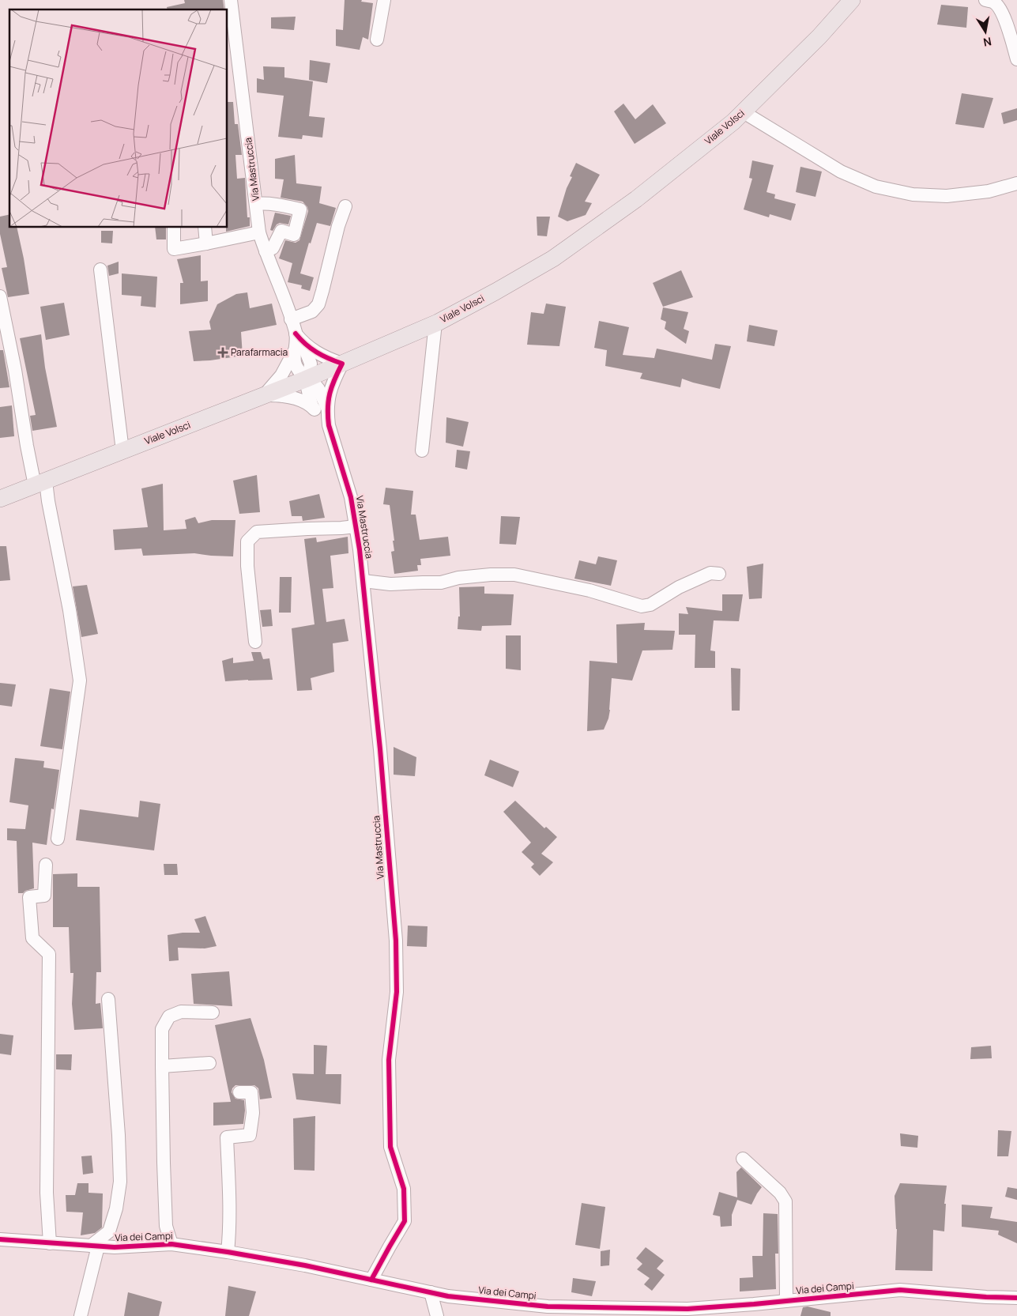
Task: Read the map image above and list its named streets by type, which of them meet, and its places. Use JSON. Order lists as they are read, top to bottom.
{
  "streets": {
    "main road": ["Viale Volsci"],
    "street": ["Via Mastruccia", "Via dei Campi"]
  },
  "crossings": [
    ["Viale Volsci", "Via Mastruccia"],
    ["Via Mastruccia", "Via dei Campi"]
  ],
  "places": {
    "health": ["Parafarmacia"]
  },
  "north": "bottom"
}
